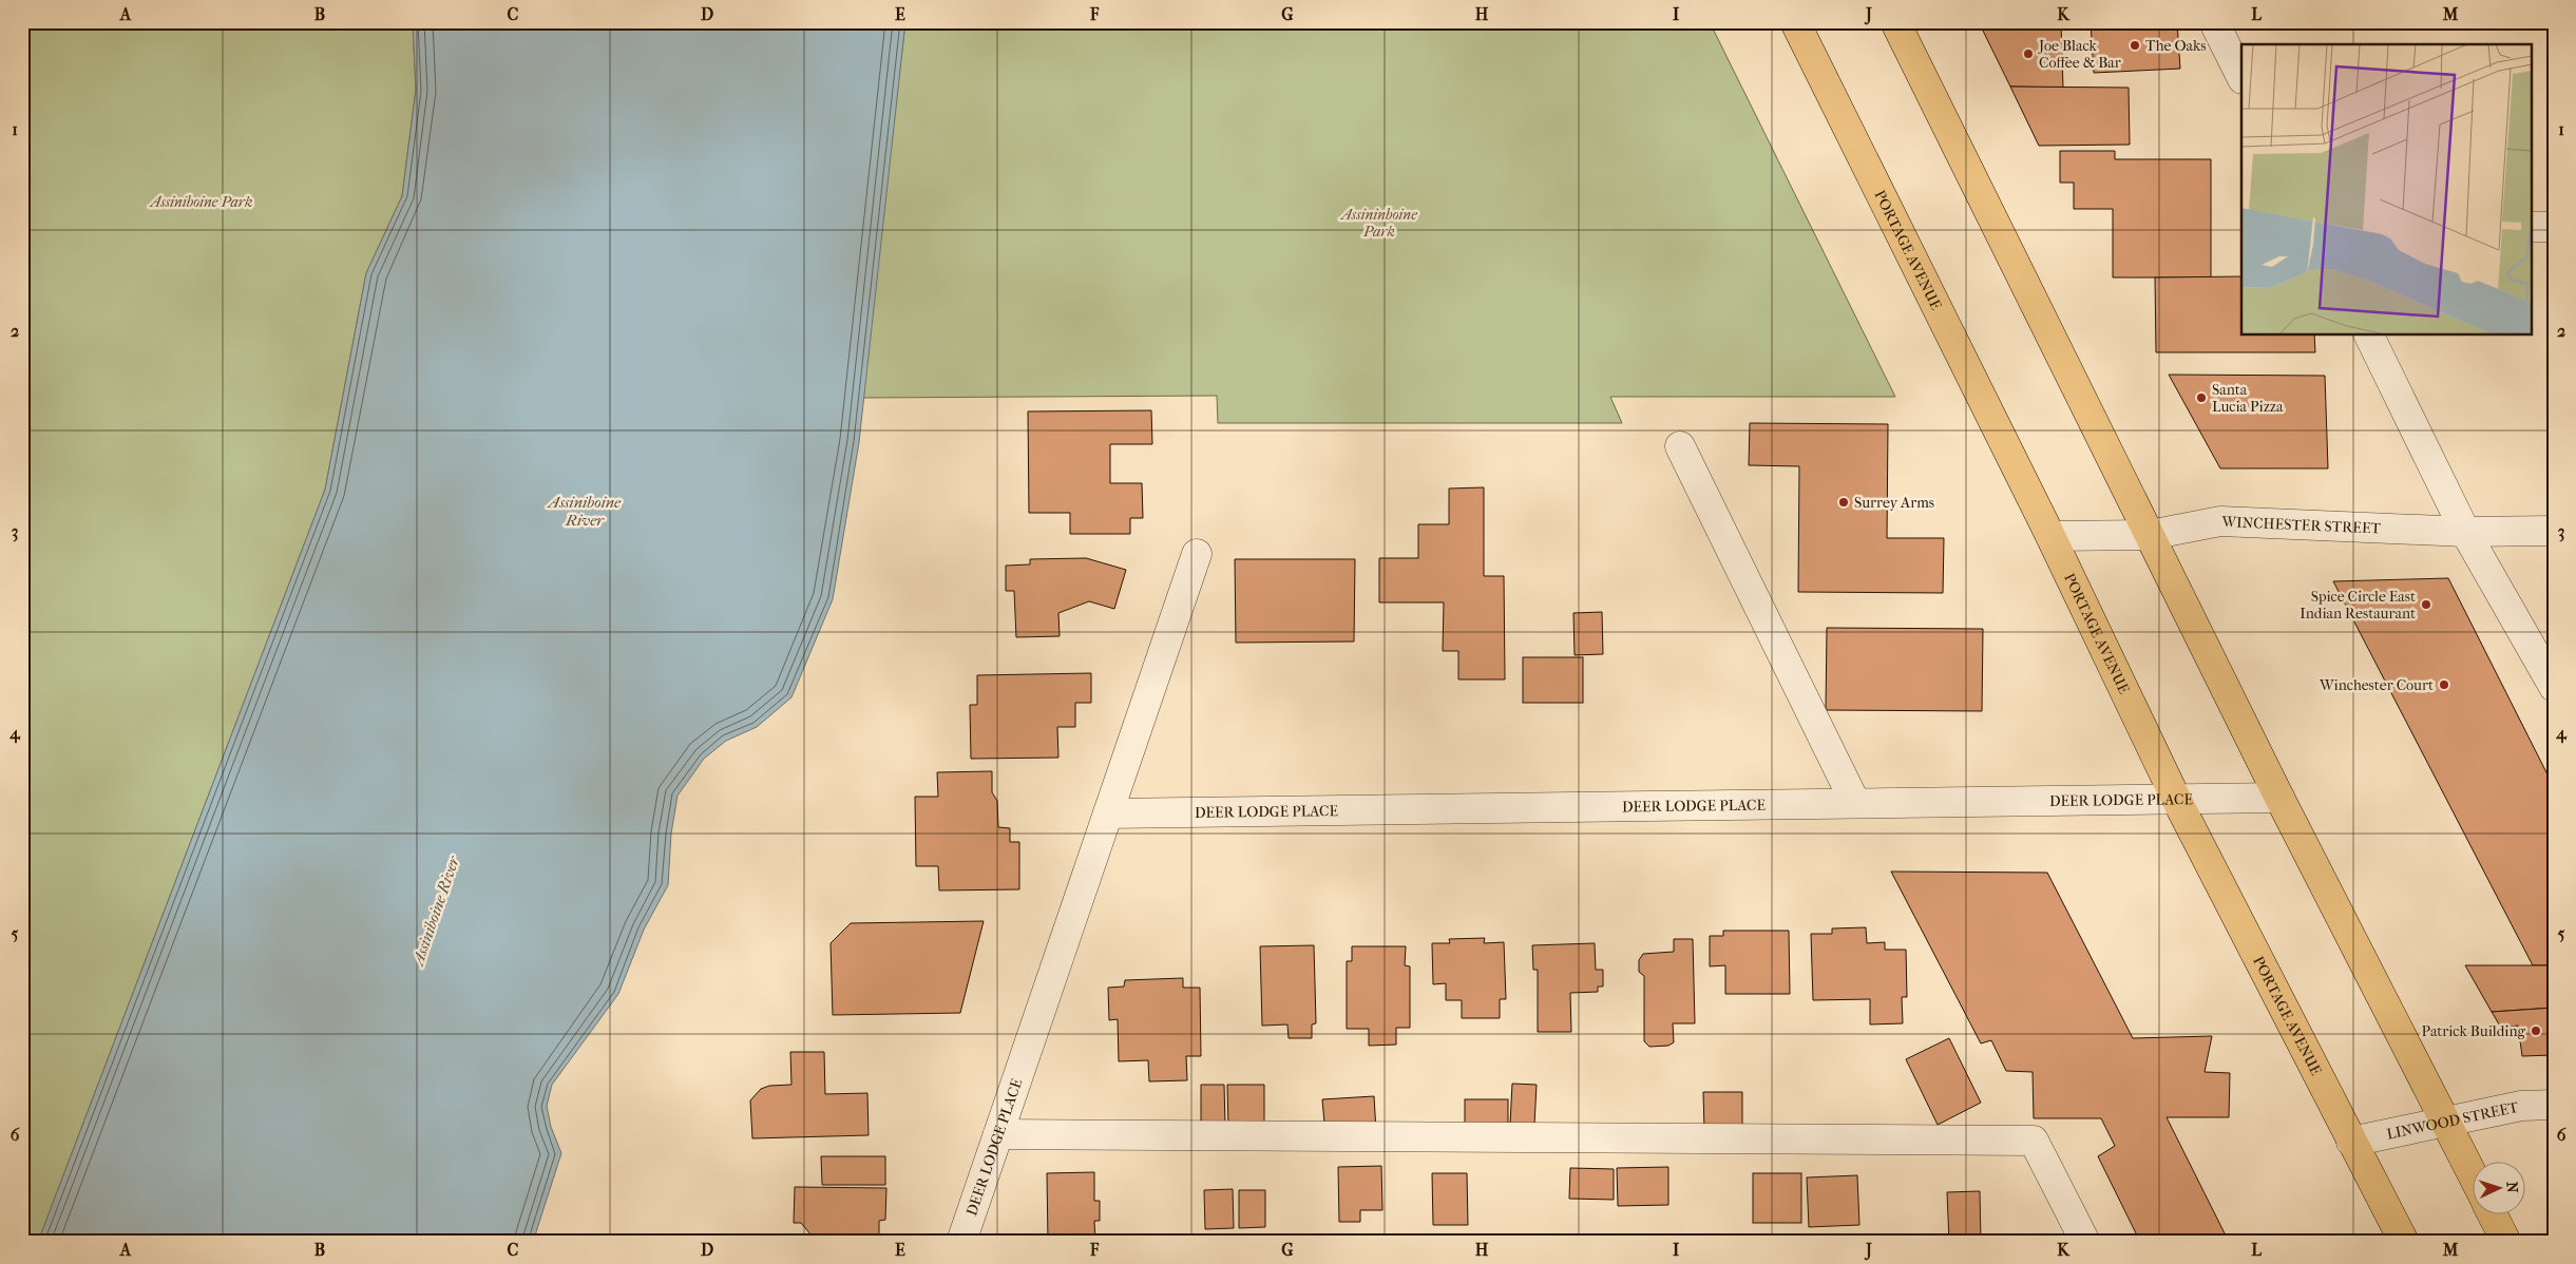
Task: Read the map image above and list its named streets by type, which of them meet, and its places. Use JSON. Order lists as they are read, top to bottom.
{
  "streets": {
    "highway": ["PORTAGE AVENUE"],
    "street": ["WINCHESTER STREET", "DEER LODGE PLACE", "LINWOOD STREET"]
  },
  "crossings": [
    ["PORTAGE AVENUE", "WINCHESTER STREET"],
    ["PORTAGE AVENUE", "DEER LODGE PLACE"],
    ["PORTAGE AVENUE", "LINWOOD STREET"]
  ],
  "water": ["Assiniboine River"],
  "parks": ["Assiniboine Park", "Assininboine Park"],
  "places": [
    "The Oaks",
    "Joe Black Coffee & Bar",
    "Santa Lucia Pizza",
    "Surrey Arms",
    "Spice Circle East Indian Restaurant",
    "Winchester Court",
    "Patrick Building"
  ],
  "north": "right",
  "grid": {
    "columns": [
      "A",
      "B",
      "C",
      "D",
      "E",
      "F",
      "G",
      "H",
      "I",
      "J",
      "K",
      "L",
      "M"
    ],
    "rows": [
      "1",
      "2",
      "3",
      "4",
      "5",
      "6"
    ]
  }
}
